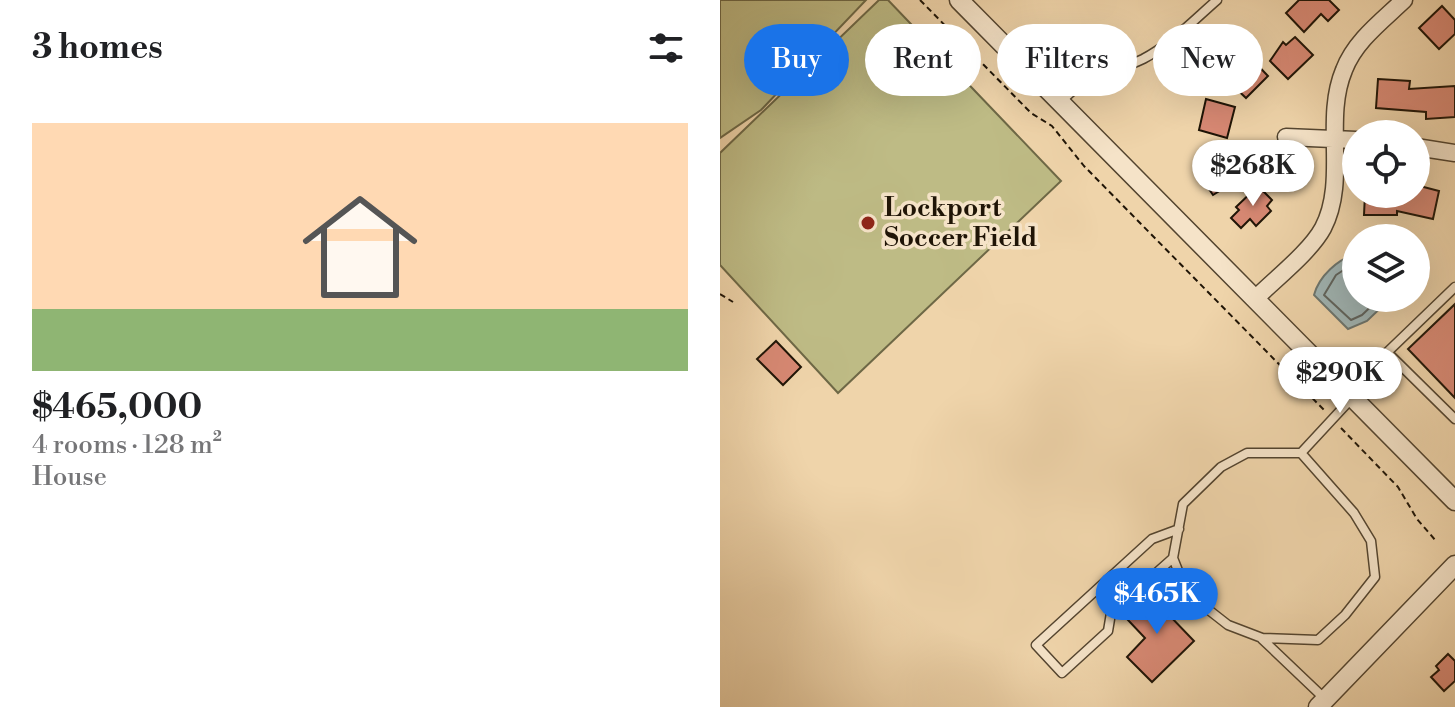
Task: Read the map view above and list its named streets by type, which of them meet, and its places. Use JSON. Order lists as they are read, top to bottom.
{
  "places": ["Lockport Soccer Field"],
  "page": {
    "heading": "3 homes",
    "chip": [
      "Buy",
      "Rent",
      "Filters",
      "New"
    ],
    "list": [
      {
        "name": "$465,000",
        "note": "4 rooms · 128 m² · House"
      }
    ],
    "price": ["$268K", "$290K", "$465K"]
  }
}
